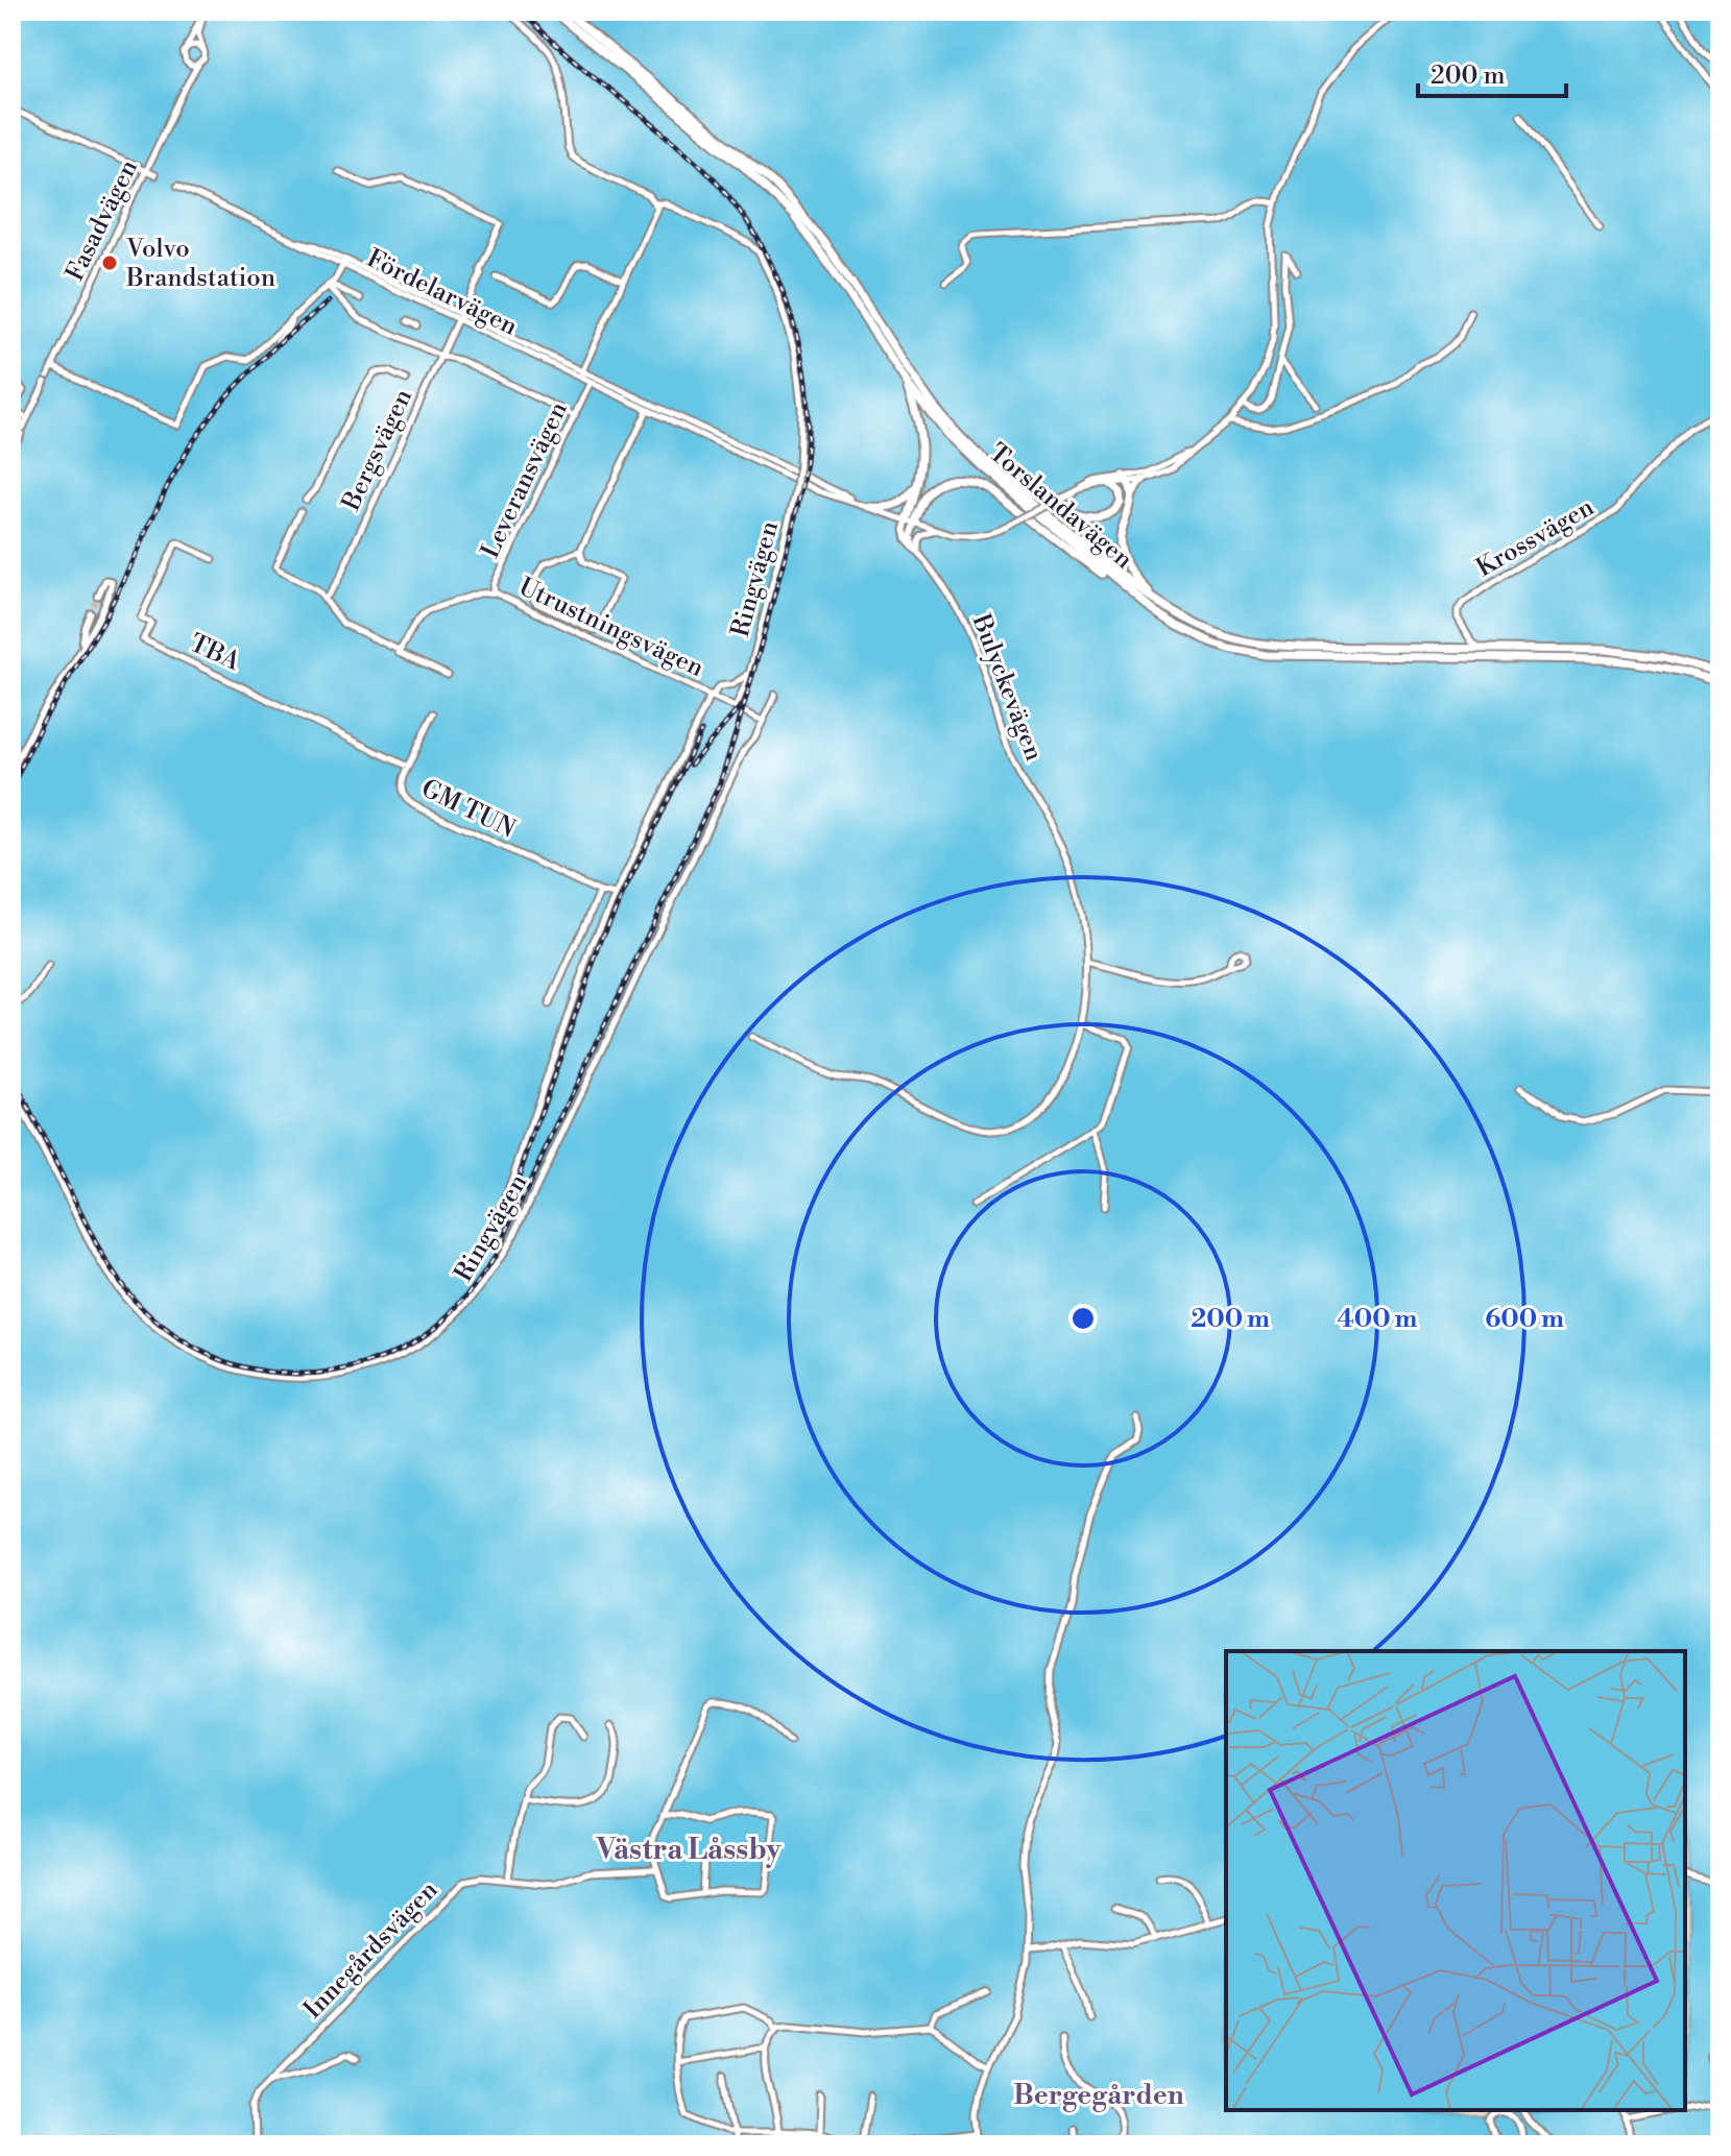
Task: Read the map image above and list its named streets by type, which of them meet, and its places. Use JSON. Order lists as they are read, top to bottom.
{
  "streets": {
    "main road": ["Torslandavägen"],
    "street": [
      "Fasadvägen",
      "Fördelarvägen",
      "Bergsvägen",
      "Leveransvägen",
      "Krossvägen",
      "Ringvägen",
      "Utrustningsvägen",
      "TBA",
      "Bulyckevägen",
      "GM TUN",
      "Innegårdsvägen"
    ]
  },
  "crossings": [
    ["Fördelarvägen", "Bergsvägen"],
    ["Leveransvägen", "Utrustningsvägen"],
    ["Torslandavägen", "Krossvägen"],
    ["Ringvägen", "Utrustningsvägen"],
    ["TBA", "GM TUN"]
  ],
  "districts": ["Västra Låssby", "Bergegården"],
  "places": ["Volvo Brandstation"],
  "scale_bar": "200 m",
  "rings": ["200 m", "400 m", "600 m"]
}
